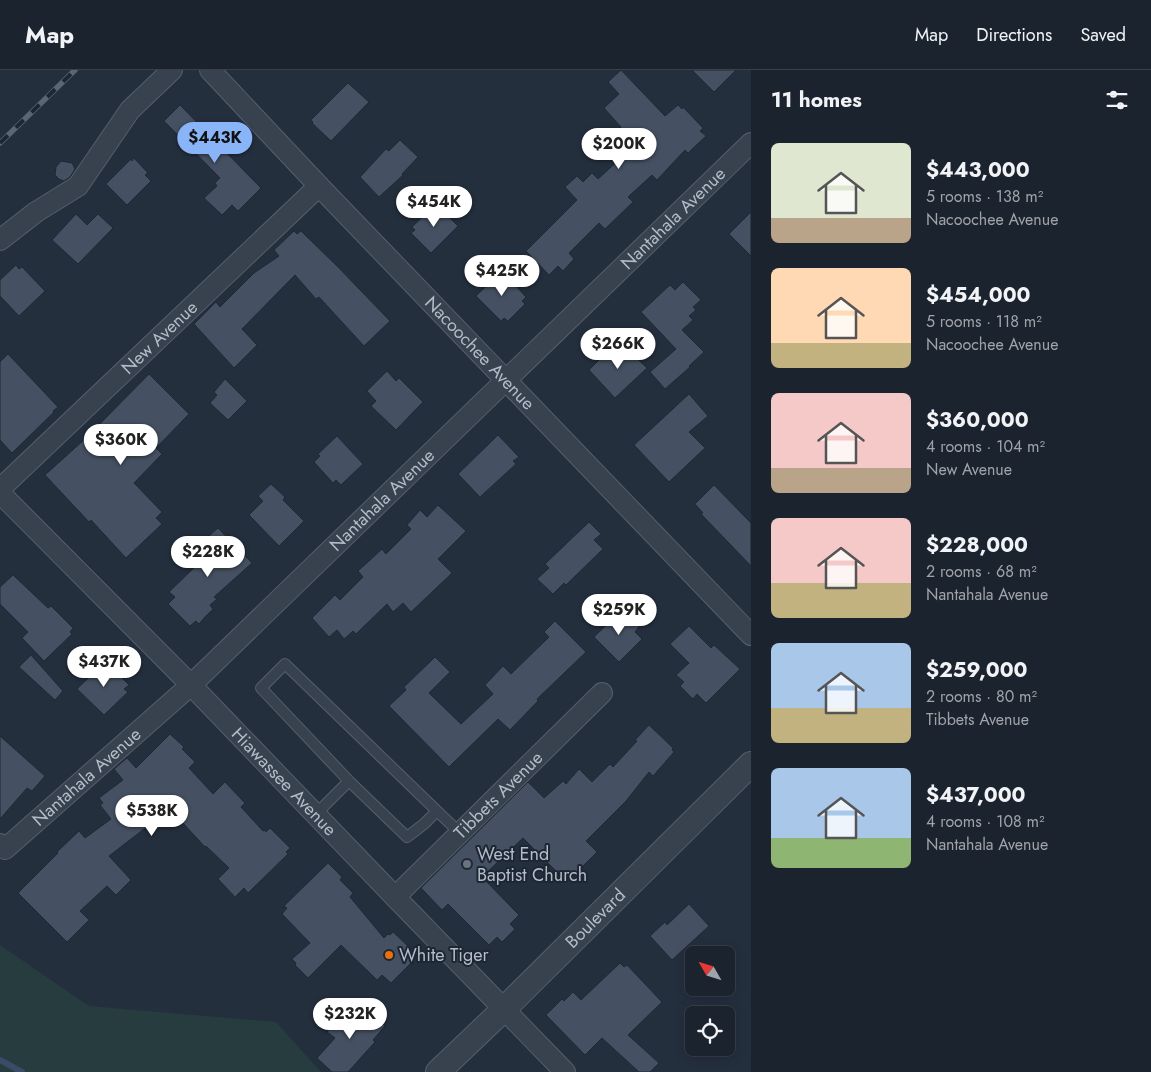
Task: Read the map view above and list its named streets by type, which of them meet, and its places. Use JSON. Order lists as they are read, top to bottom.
{
  "streets": {
    "street": [
      "Nantahala Avenue",
      "New Avenue",
      "Nacoochee Avenue",
      "Hiawassee Avenue",
      "Tibbets Avenue",
      "Boulevard"
    ]
  },
  "crossings": [
    ["Nantahala Avenue", "Nacoochee Avenue"],
    ["Nantahala Avenue", "Hiawassee Avenue"],
    ["New Avenue", "Nacoochee Avenue"],
    ["New Avenue", "Hiawassee Avenue"],
    ["Hiawassee Avenue", "Tibbets Avenue"],
    ["Hiawassee Avenue", "Boulevard"]
  ],
  "places": ["West End Baptist Church", "White Tiger"],
  "north": "top left",
  "page": {
    "header": "Map",
    "nav": ["Map", "Directions", "Saved"],
    "heading": "11 homes",
    "price": [
      "$443K",
      "$200K",
      "$454K",
      "$425K",
      "$266K",
      "$360K",
      "$228K",
      "$259K",
      "$437K",
      "$538K",
      "$232K"
    ],
    "list": [
      {
        "name": "$443,000",
        "note": "5 rooms · 138 m² · Nacoochee Avenue"
      },
      {
        "name": "$454,000",
        "note": "5 rooms · 118 m² · Nacoochee Avenue"
      },
      {
        "name": "$360,000",
        "note": "4 rooms · 104 m² · New Avenue"
      },
      {
        "name": "$228,000",
        "note": "2 rooms · 68 m² · Nantahala Avenue"
      },
      {
        "name": "$259,000",
        "note": "2 rooms · 80 m² · Tibbets Avenue"
      },
      {
        "name": "$437,000",
        "note": "4 rooms · 108 m² · Nantahala Avenue"
      }
    ]
  }
}
